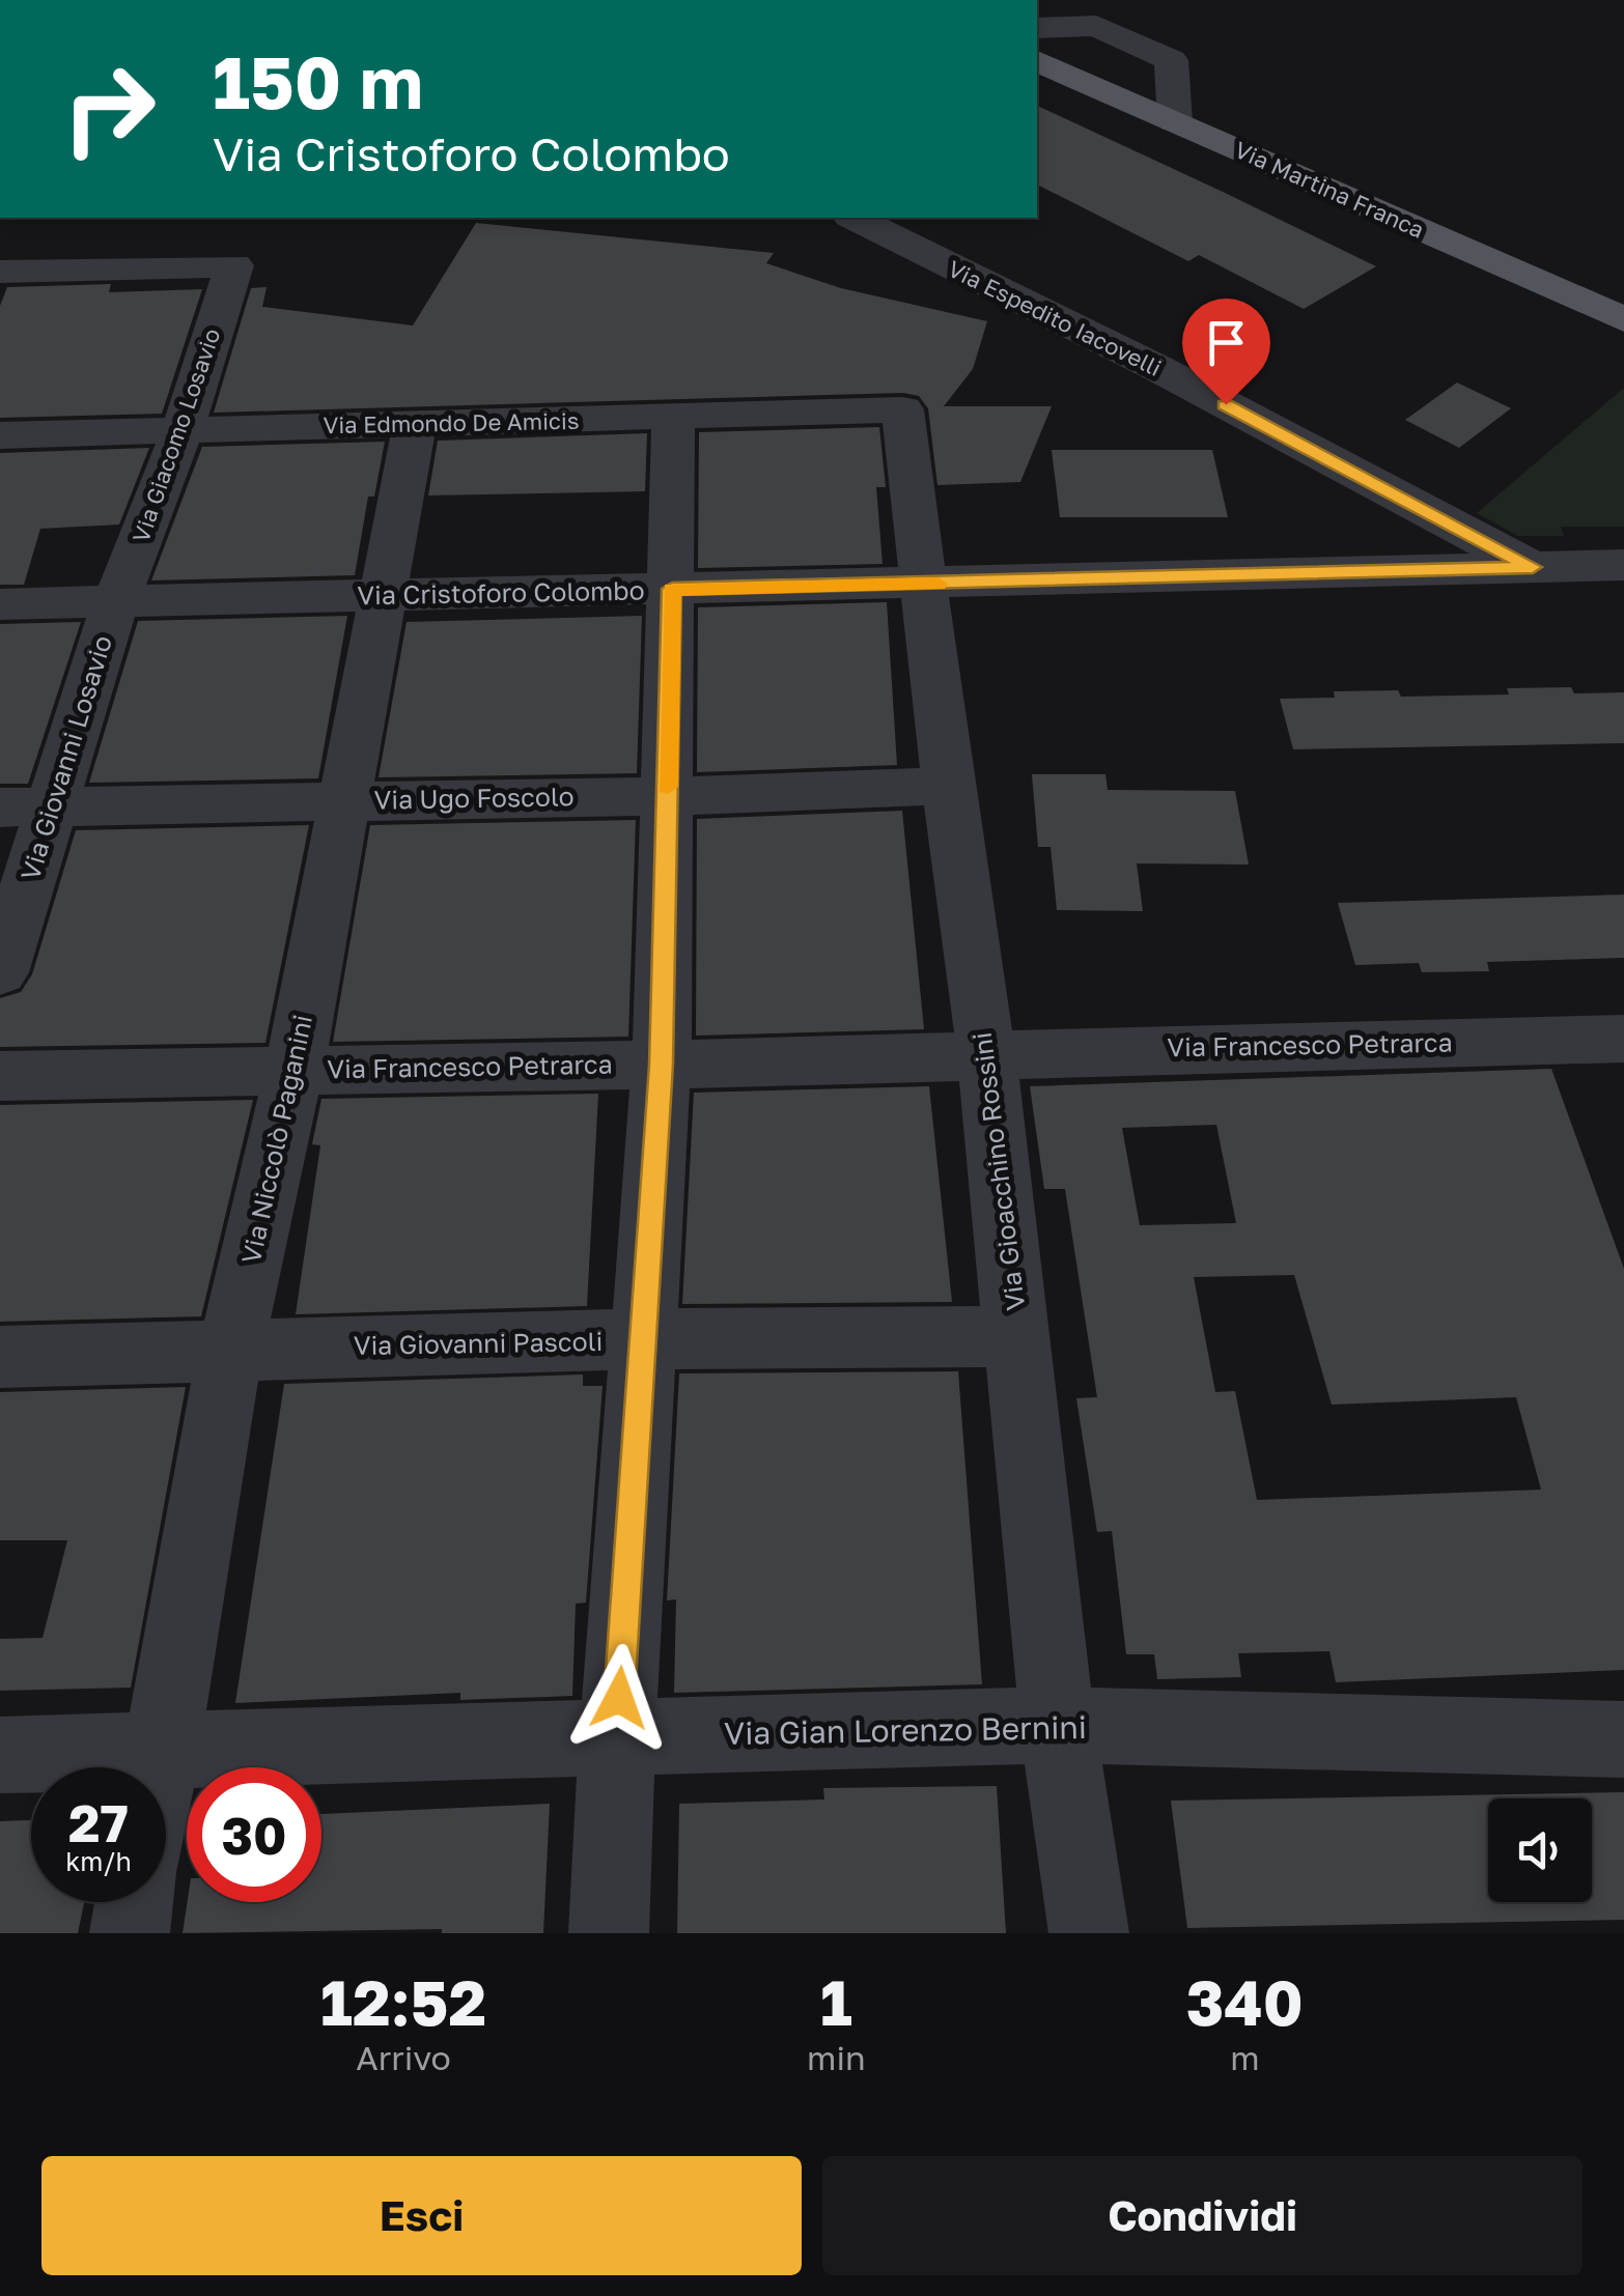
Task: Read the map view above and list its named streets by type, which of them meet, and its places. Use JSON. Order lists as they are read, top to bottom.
{
  "streets": {
    "main road": ["Via Martina Franca"],
    "street": [
      "Via Espedito Iacovelli",
      "Via Edmondo De Amicis",
      "Via Giacomo Losavio",
      "Via Cristoforo Colombo",
      "Via Giovanni Losavio",
      "Via Ugo Foscolo",
      "Via Francesco Petrarca",
      "Via Niccolò Paganini",
      "Via Gioacchino Rossini",
      "Via Giovanni Pascoli",
      "Via Gian Lorenzo Bernini"
    ]
  },
  "crossings": [
    ["Via Espedito Iacovelli", "Via Cristoforo Colombo"],
    ["Via Edmondo De Amicis", "Via Giacomo Losavio"],
    ["Via Edmondo De Amicis", "Via Niccolò Paganini"],
    ["Via Edmondo De Amicis", "Via Gioacchino Rossini"],
    ["Via Giacomo Losavio", "Via Cristoforo Colombo"],
    ["Via Giacomo Losavio", "Via Giovanni Losavio"],
    ["Via Cristoforo Colombo", "Via Giovanni Losavio"],
    ["Via Cristoforo Colombo", "Via Niccolò Paganini"],
    ["Via Cristoforo Colombo", "Via Gioacchino Rossini"],
    ["Via Giovanni Losavio", "Via Ugo Foscolo"],
    ["Via Ugo Foscolo", "Via Niccolò Paganini"],
    ["Via Ugo Foscolo", "Via Gioacchino Rossini"],
    ["Via Francesco Petrarca", "Via Niccolò Paganini"],
    ["Via Francesco Petrarca", "Via Gioacchino Rossini"],
    ["Via Niccolò Paganini", "Via Giovanni Pascoli"],
    ["Via Niccolò Paganini", "Via Gian Lorenzo Bernini"],
    ["Via Gioacchino Rossini", "Via Giovanni Pascoli"],
    ["Via Gioacchino Rossini", "Via Gian Lorenzo Bernini"]
  ],
  "page": {
    "turn": ["150 m", "Via Cristoforo Colombo"],
    "speed": "27 km/h",
    "limit": "30",
    "eta": [
      "12:52",
      "Arrivo",
      "1",
      "min",
      "340",
      "m"
    ],
    "buttons": ["Esci", "Condividi"]
  }
}
